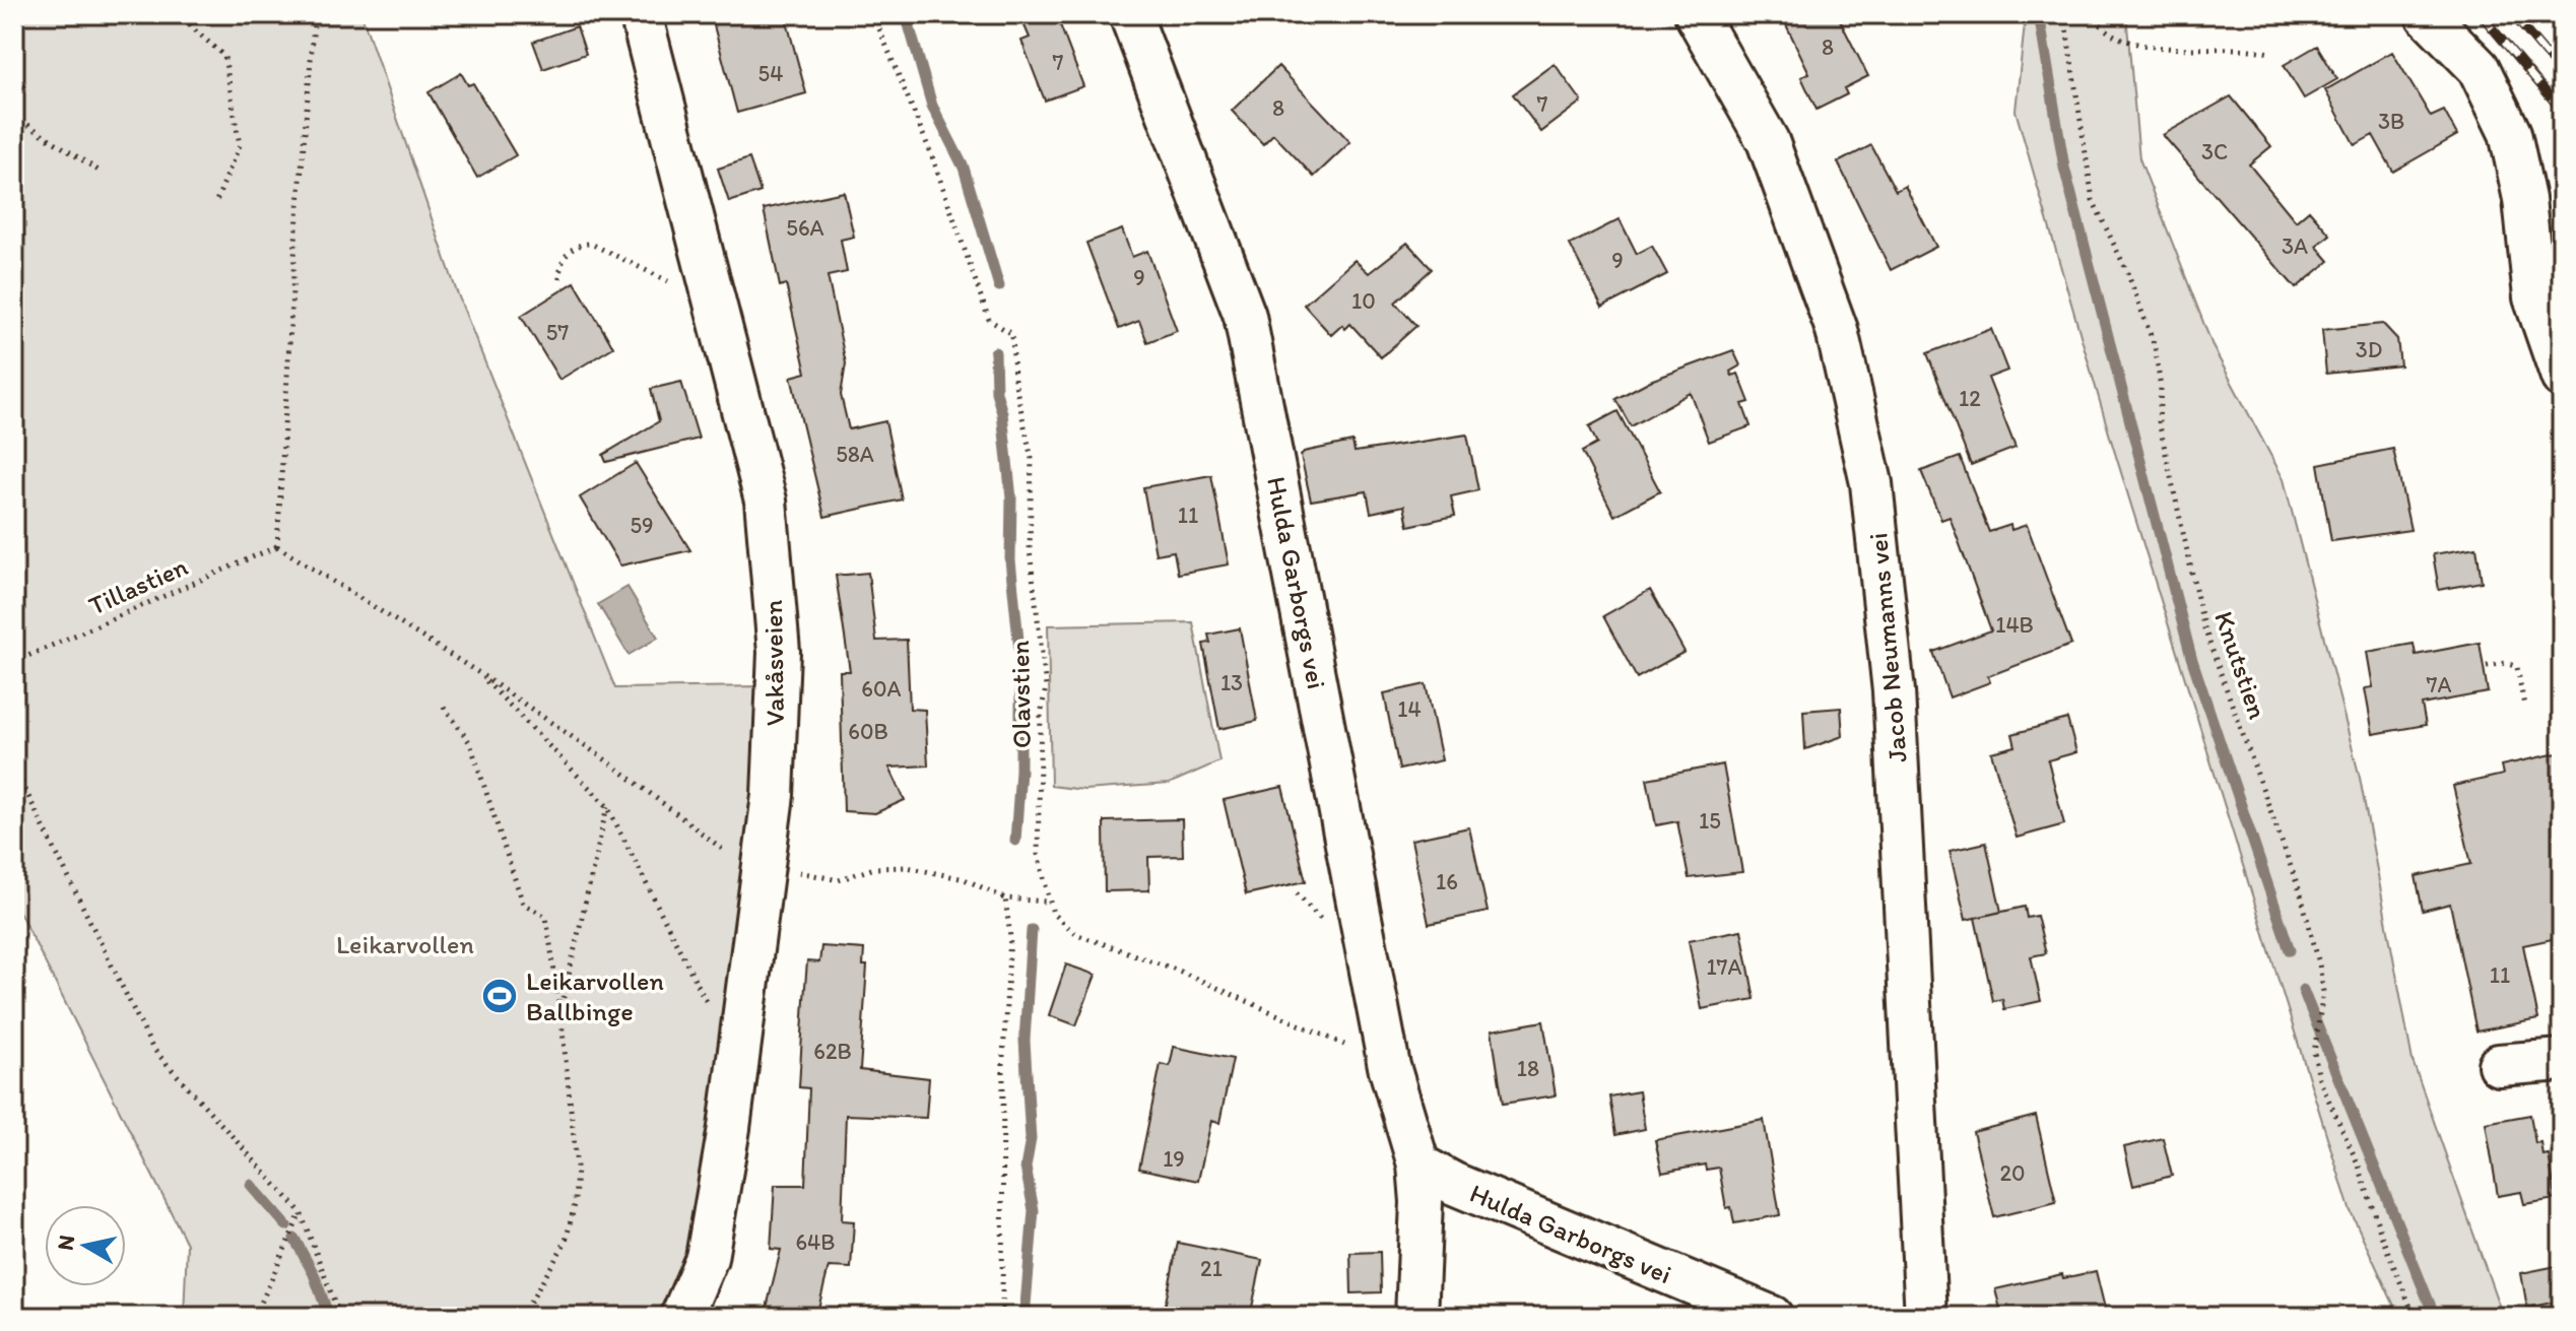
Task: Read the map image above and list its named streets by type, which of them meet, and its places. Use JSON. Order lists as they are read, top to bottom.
{
  "streets": {
    "street": ["Hulda Garborgs vei", "Jacob Neumanns vei", "Vakåsveien"],
    "path": ["Tillastien", "Knutstien", "Olavstien"]
  },
  "parks": ["Leikarvollen"],
  "places": {
    "sports": ["Leikarvollen Ballbinge"]
  },
  "house_numbers": [
    "8",
    "7",
    "54",
    "7",
    "8",
    "3B",
    "3C",
    "56A",
    "3A",
    "9",
    "9",
    "10",
    "57",
    "3D",
    "12",
    "58A",
    "11",
    "59",
    "14B",
    "13",
    "7A",
    "60A",
    "14",
    "60B",
    "15",
    "16",
    "17A",
    "11",
    "62B",
    "18",
    "19",
    "20",
    "64B",
    "21"
  ],
  "north": "left"
}
